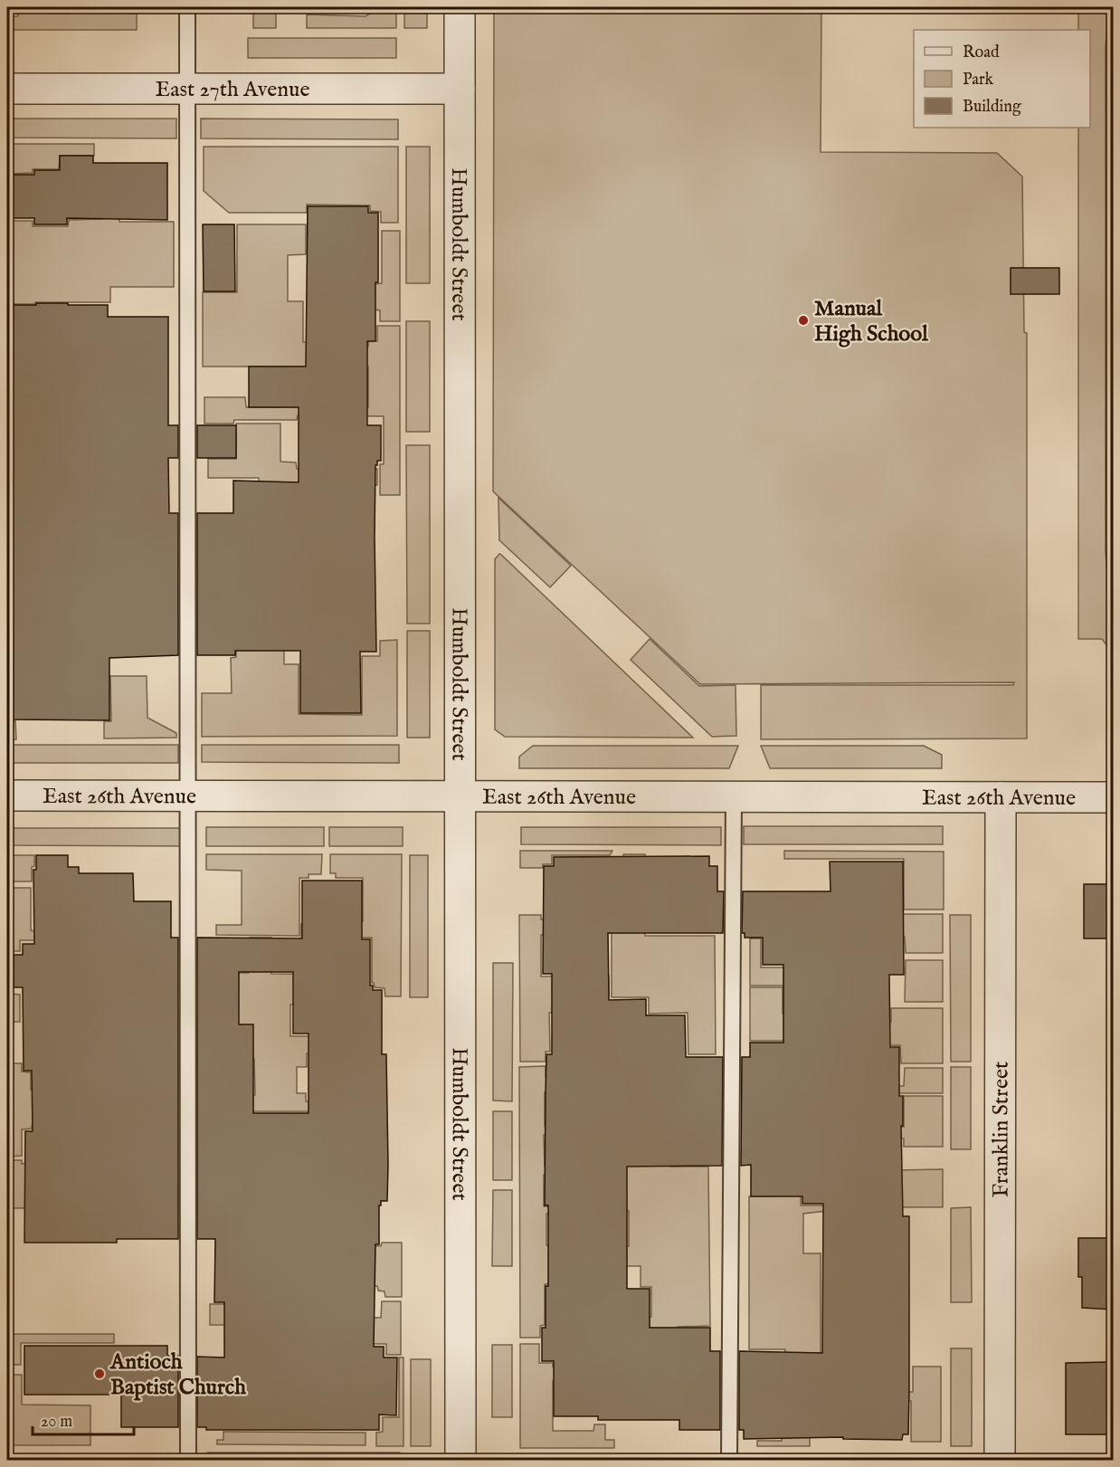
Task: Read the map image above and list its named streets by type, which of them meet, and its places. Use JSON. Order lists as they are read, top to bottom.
{
  "streets": {
    "street": [
      "East 27th Avenue",
      "Humboldt Street",
      "East 26th Avenue",
      "Franklin Street"
    ]
  },
  "crossings": [
    ["East 27th Avenue", "Humboldt Street"],
    ["Humboldt Street", "East 26th Avenue"],
    ["East 26th Avenue", "Franklin Street"]
  ],
  "places": ["Manual High School", "Antioch Baptist Church"],
  "legend": ["Road", "Park", "Building"],
  "scale_bar": "20 m"
}
